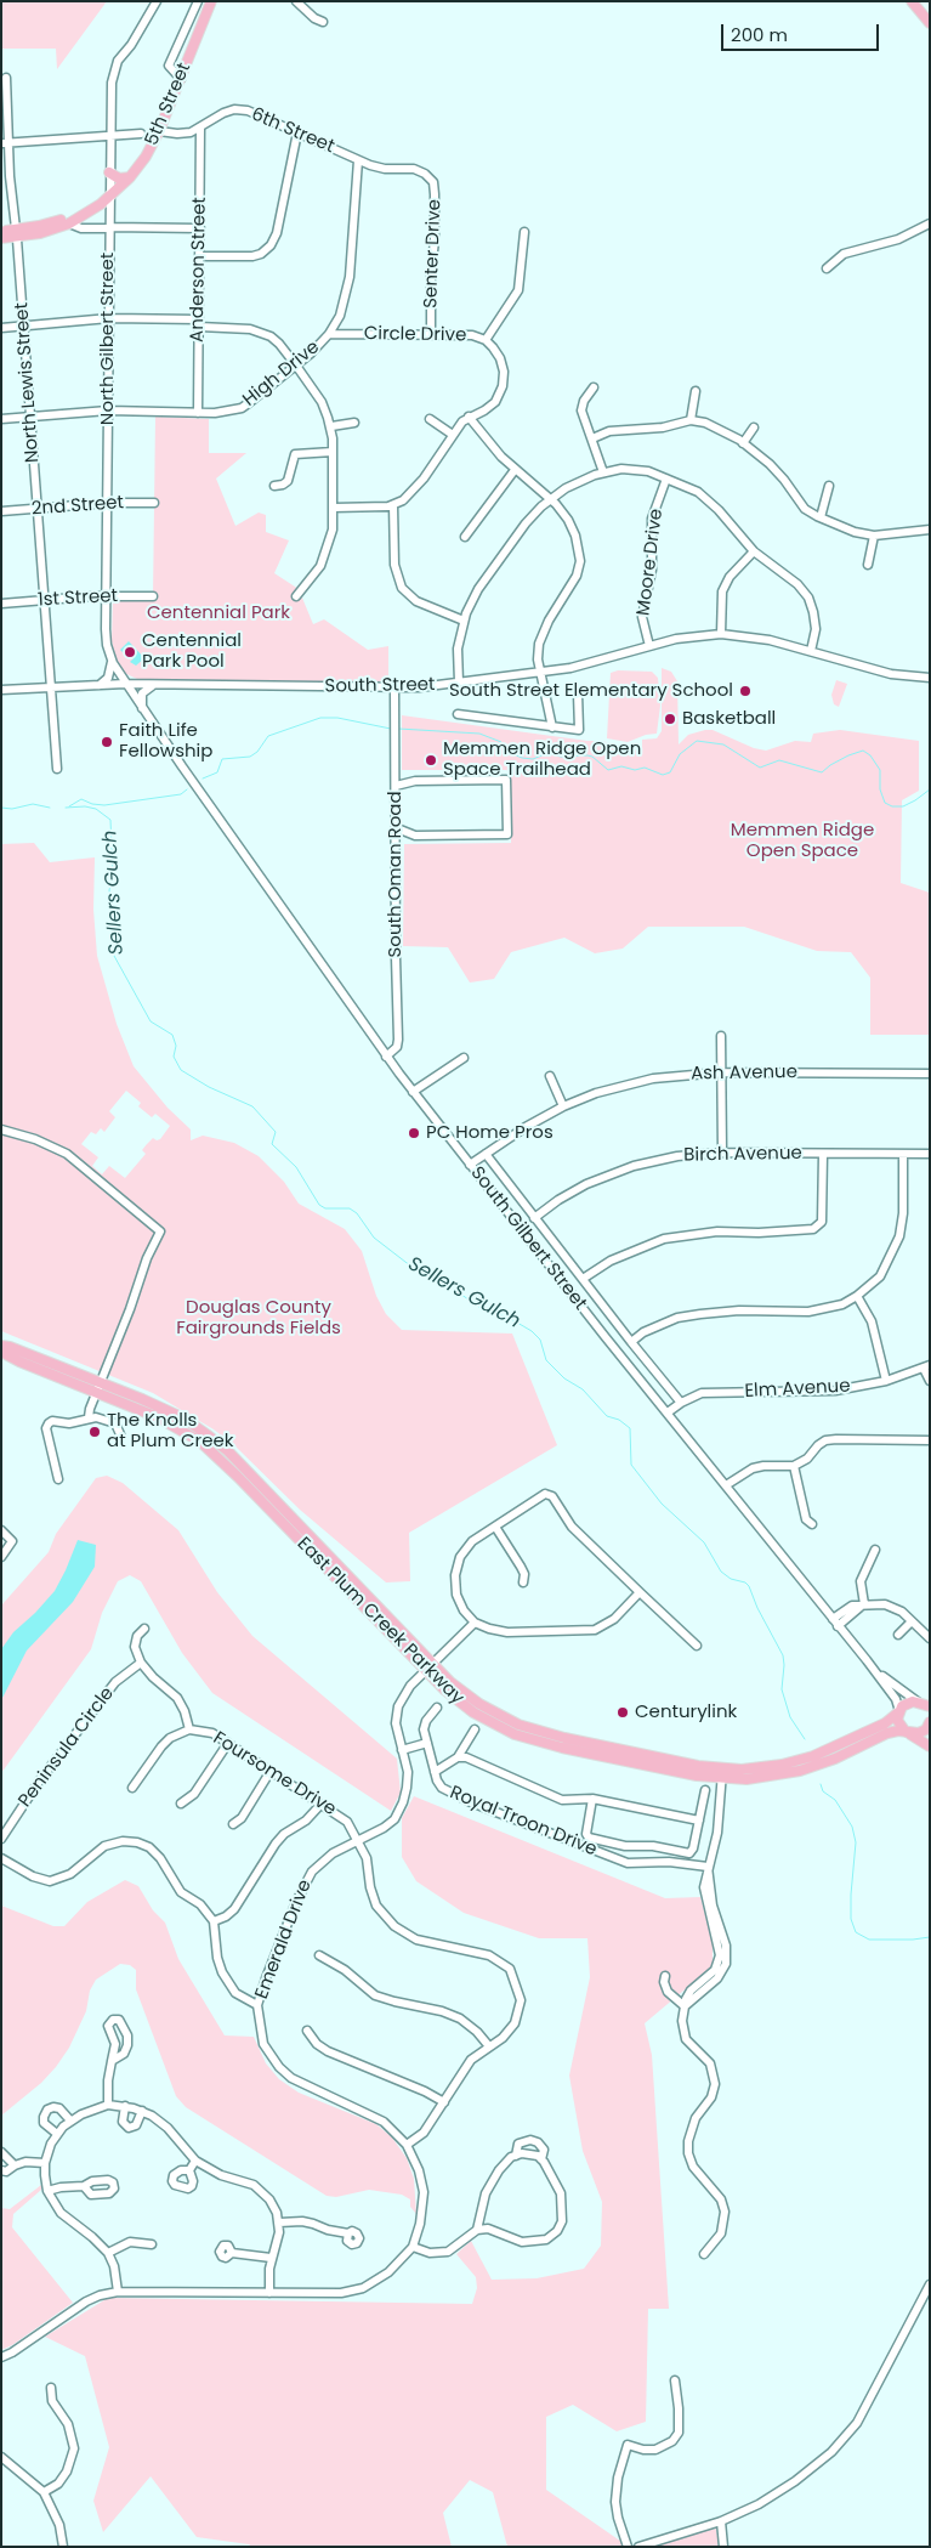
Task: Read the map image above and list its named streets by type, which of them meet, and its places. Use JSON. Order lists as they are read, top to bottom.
{
  "streets": {
    "main road": ["5th Street", "East Plum Creek Parkway"],
    "street": [
      "6th Street",
      "Senter Drive",
      "Anderson Street",
      "Circle Drive",
      "North Gilbert Street",
      "High Drive",
      "North Lewis Street",
      "2nd Street",
      "Moore Drive",
      "1st Street",
      "South Street",
      "South Oman Road",
      "Ash Avenue",
      "Birch Avenue",
      "South Gilbert Street",
      "Elm Avenue",
      "Peninsula Circle",
      "Foursome Drive",
      "Royal Troon Drive",
      "Emerald Drive"
    ]
  },
  "crossings": [
    ["5th Street", "6th Street"],
    ["5th Street", "North Gilbert Street"],
    ["5th Street", "North Lewis Street"],
    ["6th Street", "Senter Drive"],
    ["6th Street", "Anderson Street"],
    ["6th Street", "High Drive"],
    ["Senter Drive", "Circle Drive"],
    ["Senter Drive", "High Drive"],
    ["Anderson Street", "High Drive"],
    ["Circle Drive", "High Drive"],
    ["North Gilbert Street", "High Drive"],
    ["North Gilbert Street", "2nd Street"],
    ["North Gilbert Street", "1st Street"],
    ["North Gilbert Street", "South Street"],
    ["North Gilbert Street", "South Gilbert Street"],
    ["High Drive", "North Lewis Street"],
    ["North Lewis Street", "2nd Street"],
    ["North Lewis Street", "1st Street"],
    ["North Lewis Street", "South Street"],
    ["Moore Drive", "South Street"],
    ["South Street", "South Oman Road"],
    ["South Street", "South Gilbert Street"],
    ["South Oman Road", "South Gilbert Street"],
    ["Ash Avenue", "South Gilbert Street"],
    ["South Gilbert Street", "Elm Avenue"],
    ["South Gilbert Street", "East Plum Creek Parkway"],
    ["East Plum Creek Parkway", "Emerald Drive"],
    ["Foursome Drive", "Emerald Drive"]
  ],
  "water": ["Sellers Gulch"],
  "parks": ["Centennial Park", "Memmen Ridge Open Space", "Douglas County Fairgrounds Fields"],
  "places": [
    "Centennial Park Pool",
    "South Street Elementary School",
    "Basketball",
    "Faith Life Fellowship",
    "Memmen Ridge Open Space Trailhead",
    "PC Home Pros",
    "The Knolls at Plum Creek",
    "Centurylink"
  ],
  "scale_bar": "200 m"
}
